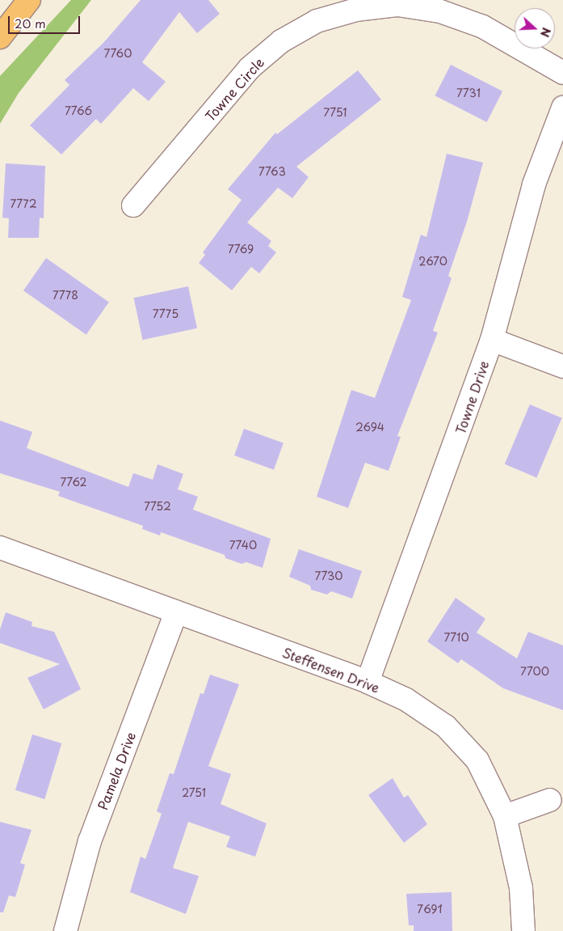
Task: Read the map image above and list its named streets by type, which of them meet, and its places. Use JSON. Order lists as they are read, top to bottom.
{
  "streets": {
    "street": [
      "Towne Circle",
      "Towne Drive",
      "Steffensen Drive",
      "Pamela Drive"
    ]
  },
  "crossings": [
    ["Towne Drive", "Steffensen Drive"],
    ["Steffensen Drive", "Pamela Drive"]
  ],
  "house_numbers": [
    "7760",
    "7731",
    "7766",
    "7751",
    "7763",
    "7772",
    "7769",
    "2670",
    "7778",
    "7775",
    "2694",
    "7762",
    "7752",
    "7740",
    "7730",
    "7710",
    "7700",
    "2751",
    "7691"
  ],
  "scale_bar": "20 m",
  "north": "right"
}
